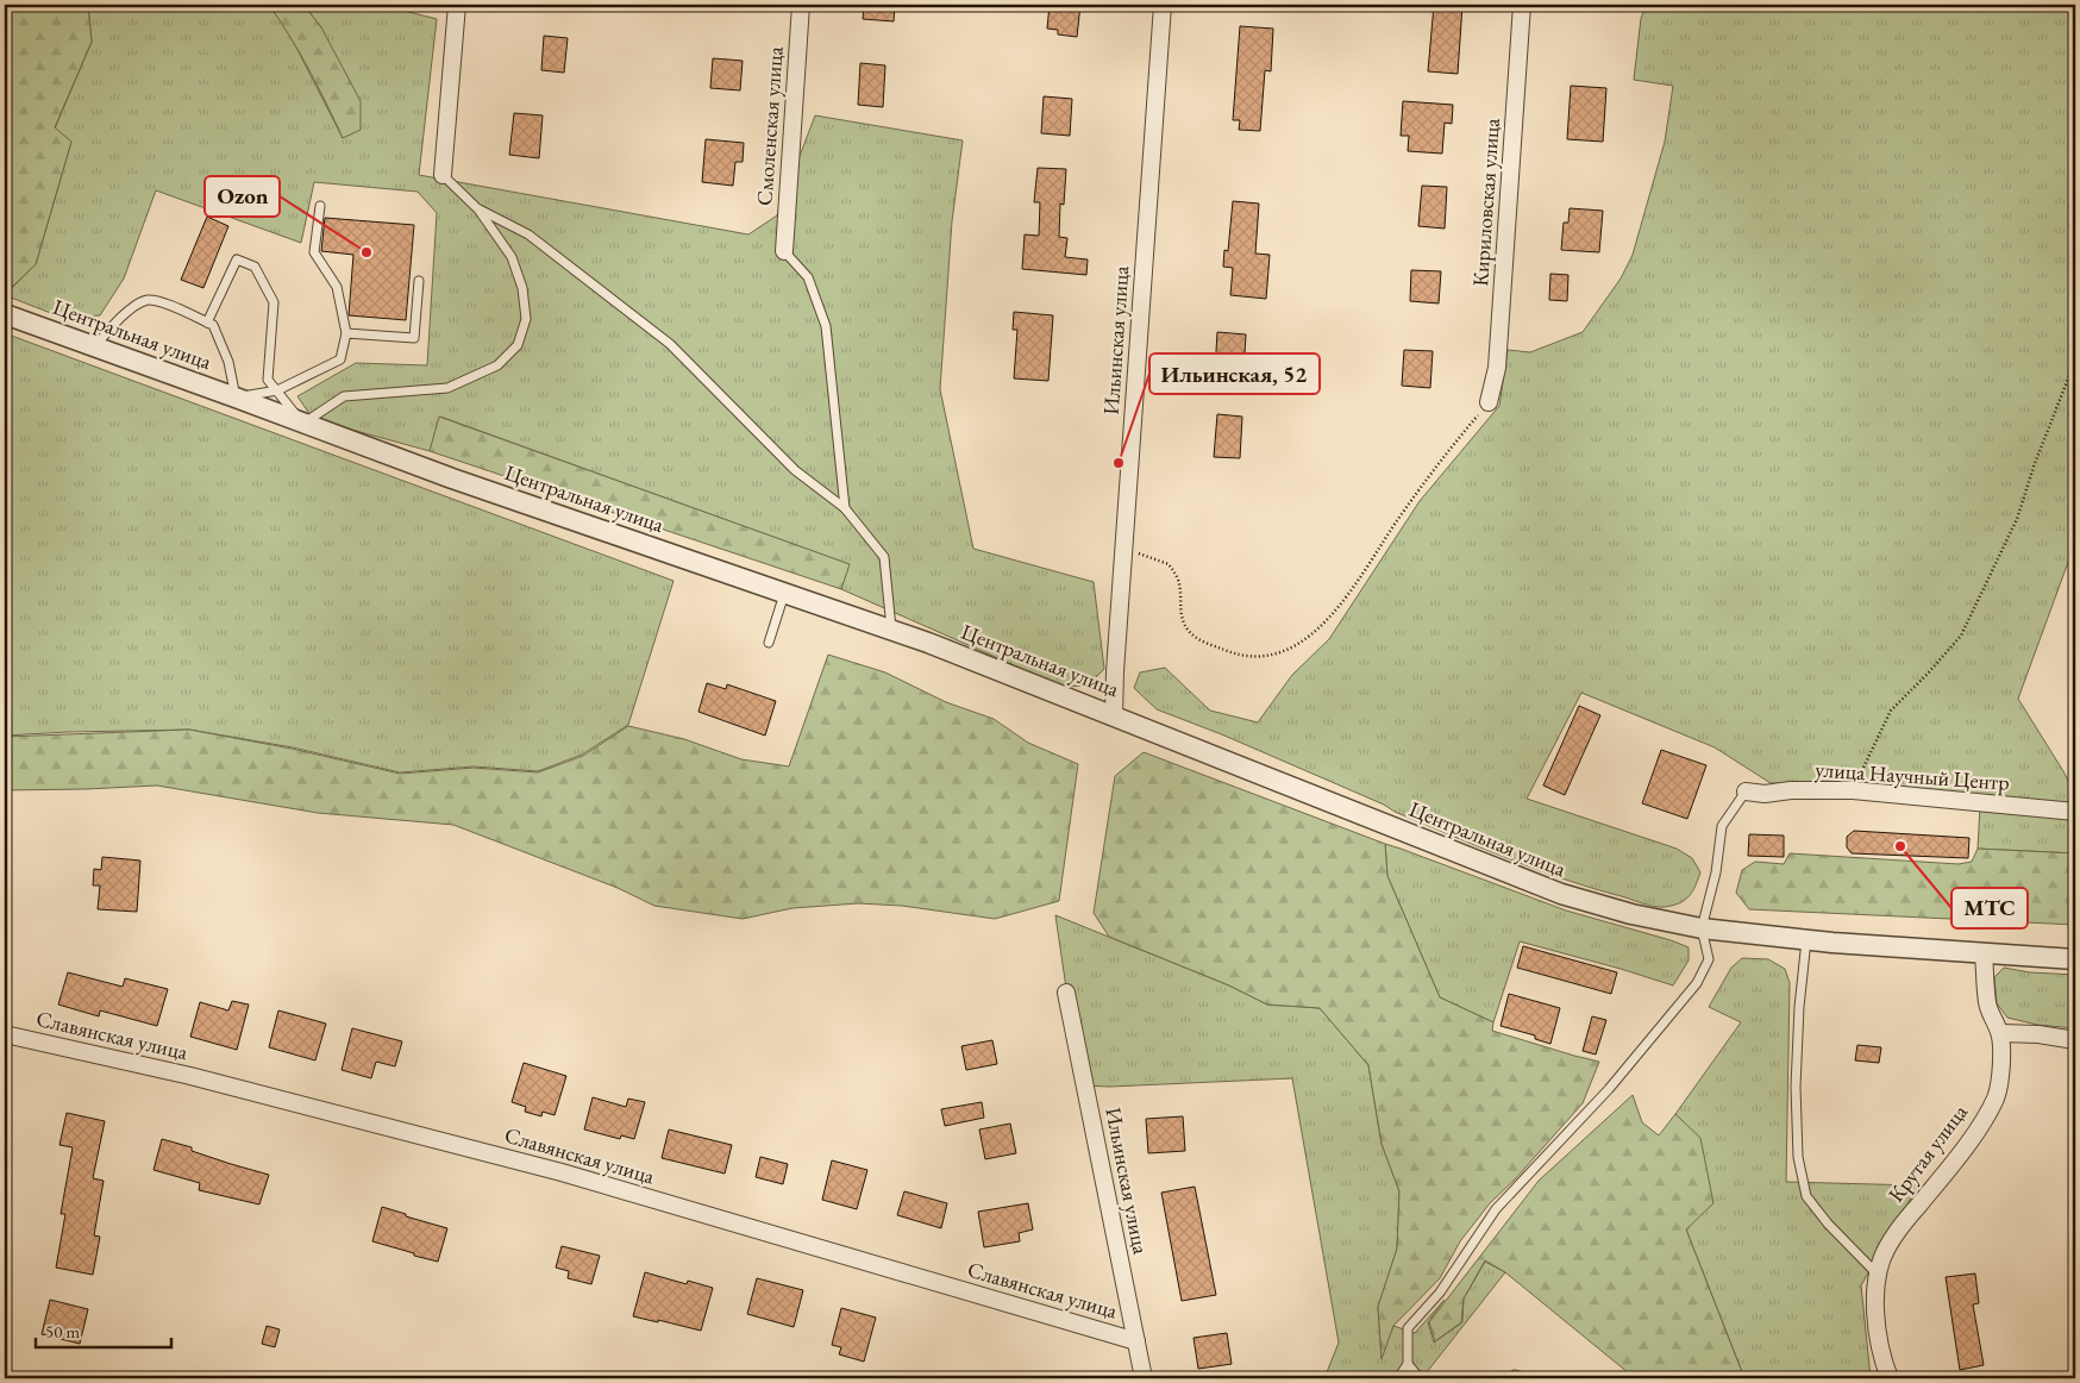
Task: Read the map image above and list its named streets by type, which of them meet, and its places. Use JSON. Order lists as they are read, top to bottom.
{
  "streets": {
    "street": [
      "Смоленская улица",
      "Кириловская улица",
      "Центральная улица",
      "Ильинская улица",
      "улица Научный Центр",
      "Славянская улица",
      "Крутая улица"
    ]
  },
  "crossings": [
    ["Центральная улица", "Ильинская улица"],
    ["Центральная улица", "Крутая улица"],
    ["Ильинская улица", "Славянская улица"]
  ],
  "places": ["Ozon", "Ильинская, 52", "МТС"],
  "scale_bar": "50 m"
}
